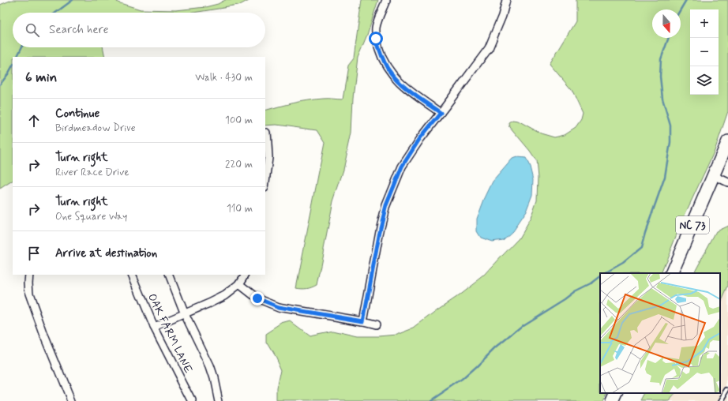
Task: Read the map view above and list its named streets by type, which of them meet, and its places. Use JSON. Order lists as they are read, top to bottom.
{
  "streets": {
    "main road": ["NC 73"],
    "street": ["OAK FARM LANE"]
  },
  "north": "bottom",
  "page": {
    "map_buttons": ["+", "−"],
    "search": "Search here",
    "heading": ["6 min", "Walk · 430 m"],
    "list": [
      ["Continue", "Birdmeadow Drive", "100 m"],
      ["Turn right", "River Race Drive", "220 m"],
      ["Turn right", "One Square Way", "110 m"],
      "Arrive at destination"
    ]
  }
}
